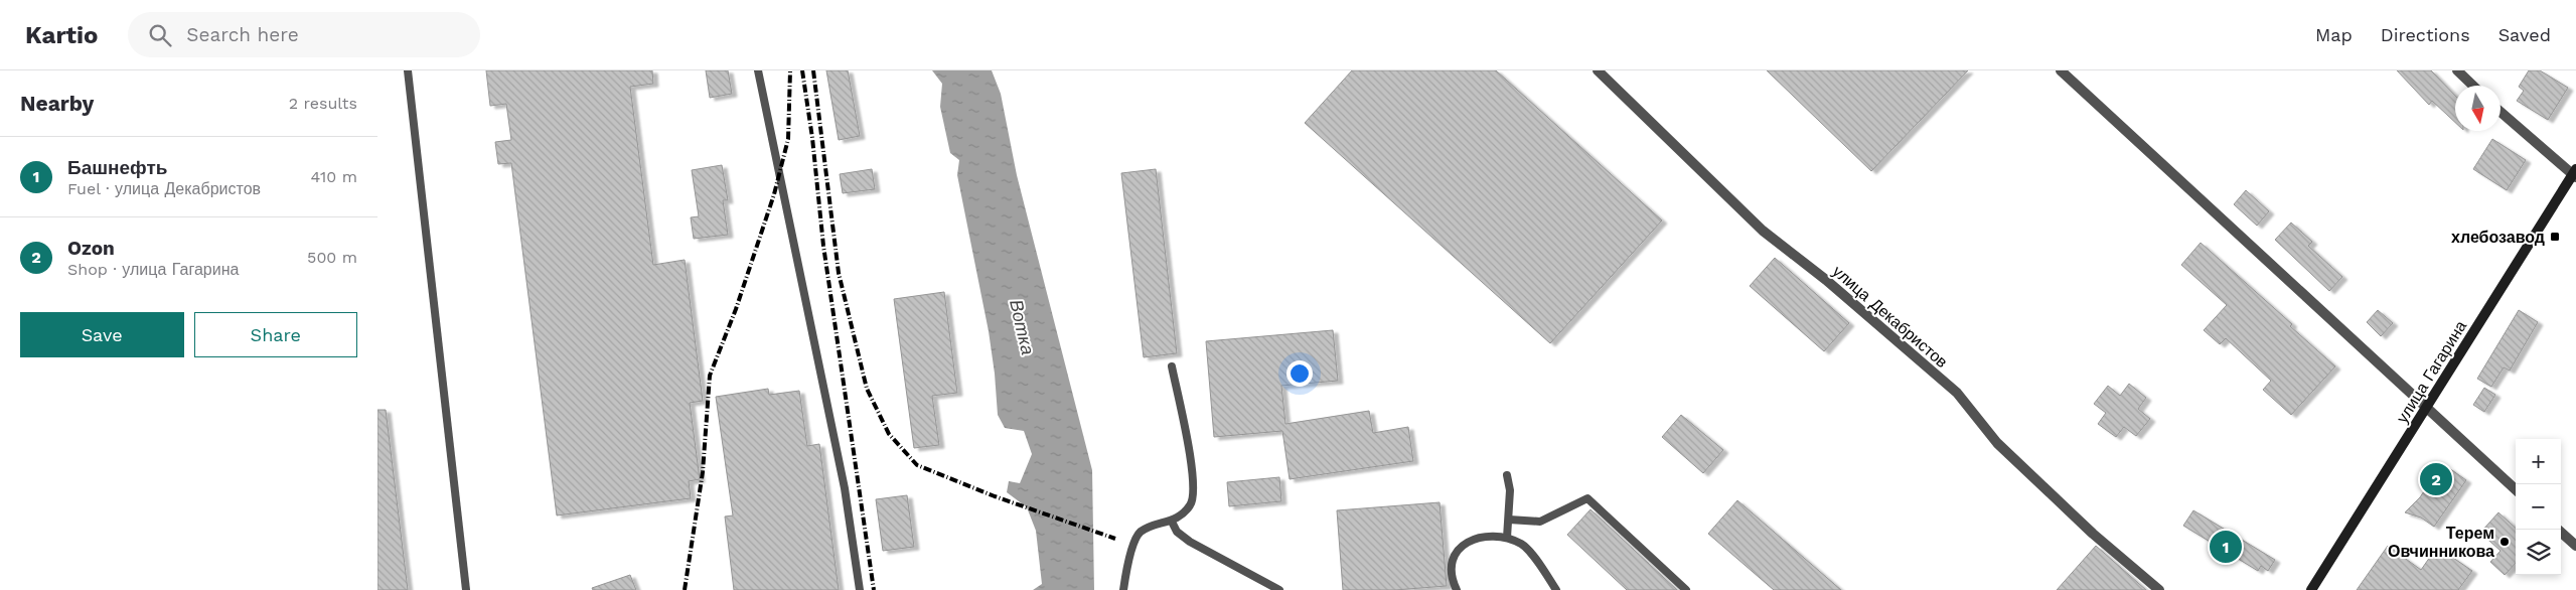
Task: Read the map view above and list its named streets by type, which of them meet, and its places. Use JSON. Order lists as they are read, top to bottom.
{
  "streets": {
    "main road": ["улица Гагарина"],
    "street": ["улица Декабристов"]
  },
  "water": ["Вотка"],
  "places": {
    "transit": ["хлебозавод"],
    "other": ["Терем Овчинникова"]
  },
  "north": "bottom",
  "page": {
    "header": "Kartio",
    "search": "Search here",
    "nav": ["Map", "Directions", "Saved"],
    "heading": ["Nearby", "2 results"],
    "list": [
      {
        "mark": "1",
        "name": "Башнефть",
        "note": "Fuel · улица Декабристов",
        "value": "410 m"
      },
      {
        "mark": "2",
        "name": "Ozon",
        "note": "Shop · улица Гагарина",
        "value": "500 m"
      }
    ],
    "buttons": ["Save", "Share"],
    "map_buttons": ["+", "−"],
    "pins": ["2", "1"]
  }
}
